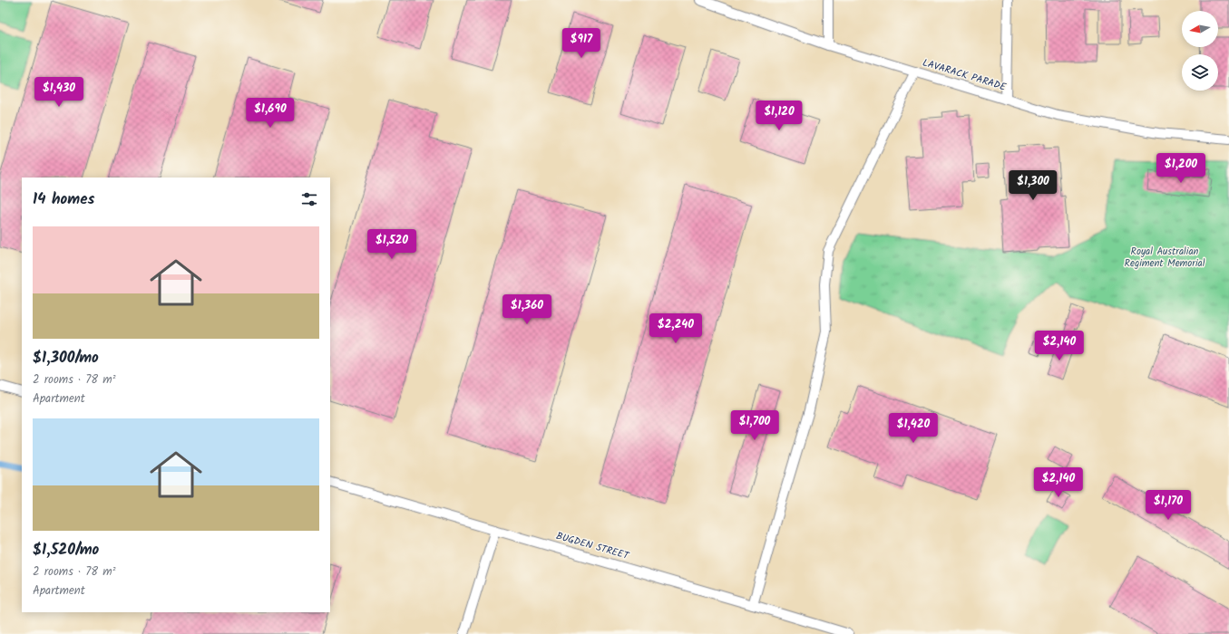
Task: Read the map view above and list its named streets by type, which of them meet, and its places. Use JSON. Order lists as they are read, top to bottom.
{
  "streets": {
    "lane": ["LAVARACK PARADE", "BUGDEN STREET"]
  },
  "parks": ["Royal Australian Regiment Memorial"],
  "north": "left",
  "page": {
    "price": [
      "$917",
      "$1,430",
      "$1,690",
      "$1,120",
      "$1,200",
      "$1,300",
      "$1,520",
      "$1,360",
      "$2,240",
      "$2,140",
      "$1,700",
      "$1,420",
      "$2,140",
      "$1,170"
    ],
    "heading": "14 homes",
    "list": [
      {
        "name": "$1,300/mo",
        "note": "2 rooms · 78 m² · Apartment"
      },
      {
        "name": "$1,520/mo",
        "note": "2 rooms · 78 m² · Apartment"
      }
    ]
  }
}
